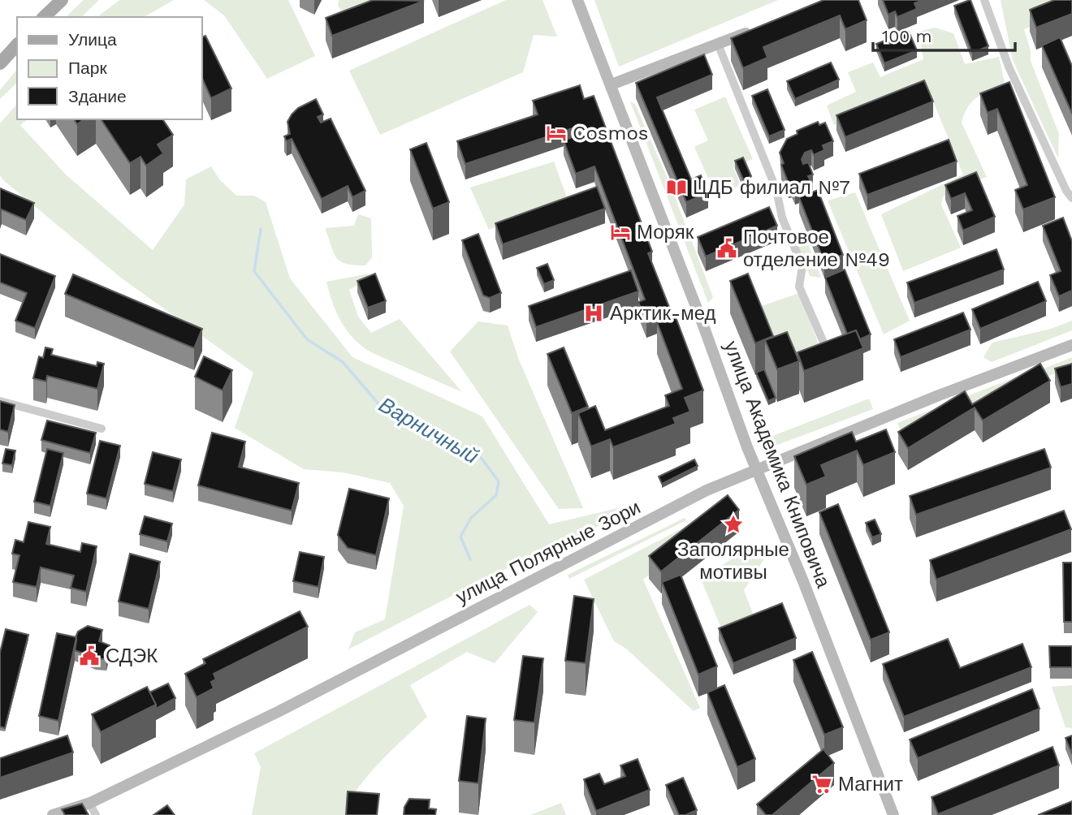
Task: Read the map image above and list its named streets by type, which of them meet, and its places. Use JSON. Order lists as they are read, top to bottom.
{
  "streets": {
    "main road": ["улица Академика Книповича", "улица Полярные Зори"]
  },
  "crossings": [
    ["улица Академика Книповича", "улица Полярные Зори"]
  ],
  "water": ["Варничный"],
  "places": {
    "hotel": ["Cosmos", "Моряк"],
    "library": ["ЦДБ филиал №7"],
    "public building": ["Почтовое отделение №49", "СДЭК"],
    "hospital": ["Арктик-мед"],
    "place": ["Заполярные мотивы"],
    "supermarket": ["Магнит"]
  },
  "legend": ["Улица", "Парк", "Здание"],
  "scale_bar": "100 m"
}
